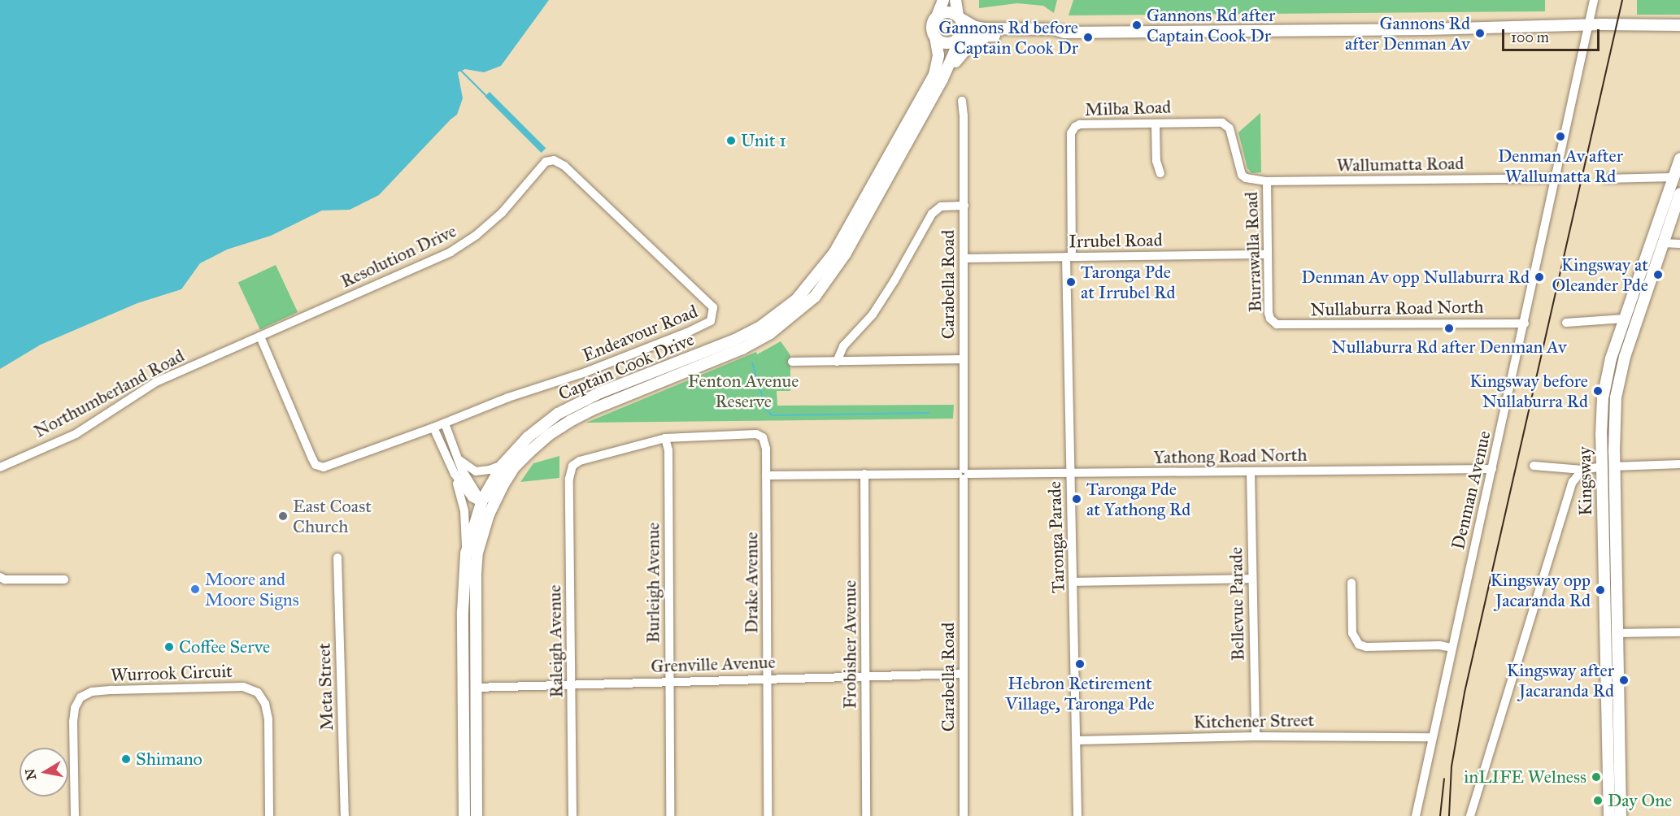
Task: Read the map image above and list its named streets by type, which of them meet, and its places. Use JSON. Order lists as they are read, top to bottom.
{
  "streets": {
    "main road": ["Captain Cook Drive", "Kingsway", "Grenville Avenue"],
    "street": [
      "Milba Road",
      "Wallumatta Road",
      "Irrubel Road",
      "Burrawalla Road",
      "Resolution Drive",
      "Carabella Road",
      "Nullaburra Road North",
      "Endeavour Road",
      "Northumberland Road",
      "Yathong Road North",
      "Denman Avenue",
      "Taronga Parade",
      "Burleigh Avenue",
      "Drake Avenue",
      "Bellevue Parade",
      "Raleigh Avenue",
      "Frobisher Avenue",
      "Wurrook Circuit",
      "Meta Street",
      "Kitchener Street"
    ]
  },
  "crossings": [
    ["Milba Road", "Wallumatta Road"],
    ["Milba Road", "Irrubel Road"],
    ["Milba Road", "Taronga Parade"],
    ["Wallumatta Road", "Burrawalla Road"],
    ["Wallumatta Road", "Denman Avenue"],
    ["Irrubel Road", "Burrawalla Road"],
    ["Irrubel Road", "Carabella Road"],
    ["Irrubel Road", "Taronga Parade"],
    ["Burrawalla Road", "Nullaburra Road North"],
    ["Resolution Drive", "Endeavour Road"],
    ["Resolution Drive", "Northumberland Road"],
    ["Carabella Road", "Yathong Road North"],
    ["Carabella Road", "Grenville Avenue"],
    ["Nullaburra Road North", "Denman Avenue"],
    ["Endeavour Road", "Northumberland Road"],
    ["Captain Cook Drive", "Grenville Avenue"],
    ["Yathong Road North", "Denman Avenue"],
    ["Yathong Road North", "Taronga Parade"],
    ["Yathong Road North", "Drake Avenue"],
    ["Yathong Road North", "Bellevue Parade"],
    ["Yathong Road North", "Frobisher Avenue"],
    ["Denman Avenue", "Kitchener Street"],
    ["Taronga Parade", "Kitchener Street"],
    ["Burleigh Avenue", "Drake Avenue"],
    ["Burleigh Avenue", "Raleigh Avenue"],
    ["Burleigh Avenue", "Grenville Avenue"],
    ["Drake Avenue", "Raleigh Avenue"],
    ["Drake Avenue", "Grenville Avenue"],
    ["Bellevue Parade", "Kitchener Street"],
    ["Raleigh Avenue", "Grenville Avenue"],
    ["Frobisher Avenue", "Grenville Avenue"]
  ],
  "parks": ["Fenton Avenue Reserve"],
  "places": [
    "Gannons Rd after Captain Cook Dr",
    "Gannons Rd after Denman Av",
    "Gannons Rd before Captain Cook Dr",
    "Denman Av after Wallumatta Rd",
    "Unit 1",
    "Kingsway at Oleander Pde",
    "Denman Av opp Nullaburra Rd",
    "Taronga Pde at Irrubel Rd",
    "Nullaburra Rd after Denman Av",
    "Kingsway before Nullaburra Rd",
    "Taronga Pde at Yathong Rd",
    "East Coast Church",
    "Moore and Moore Signs",
    "Kingsway opp Jacaranda Rd",
    "Coffee Serve",
    "Hebron Retirement Village, Taronga Pde",
    "Kingsway after Jacaranda Rd",
    "Shimano",
    "inLIFE Welness",
    "Day One"
  ],
  "scale_bar": "100 m",
  "north": "left"
}
